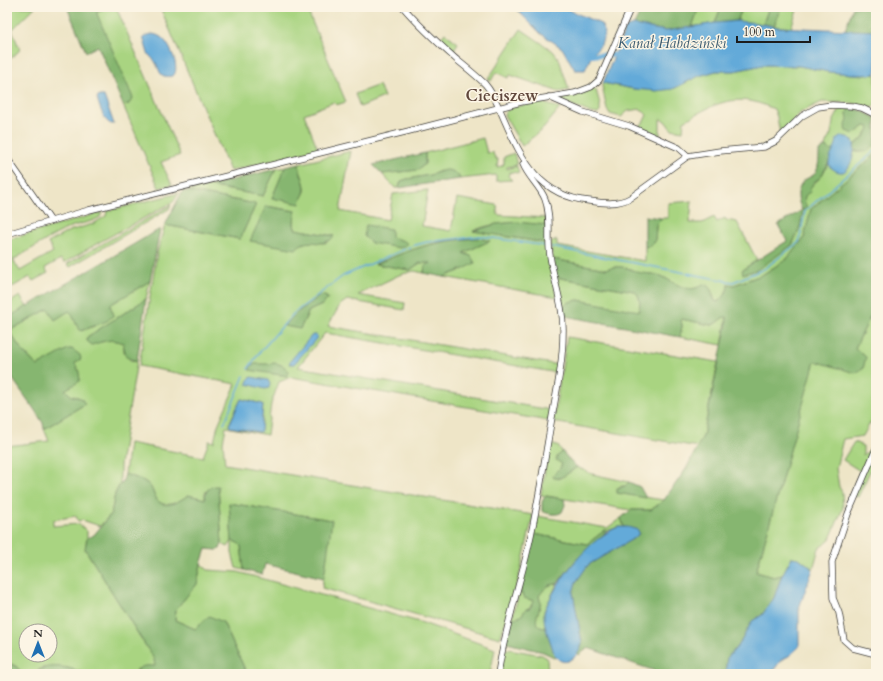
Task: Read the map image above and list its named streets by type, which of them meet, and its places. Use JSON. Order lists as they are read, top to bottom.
{
  "districts": ["Cieciszew"],
  "water": ["Kanał Habdziński"],
  "scale_bar": "100 m",
  "north": "top"
}
